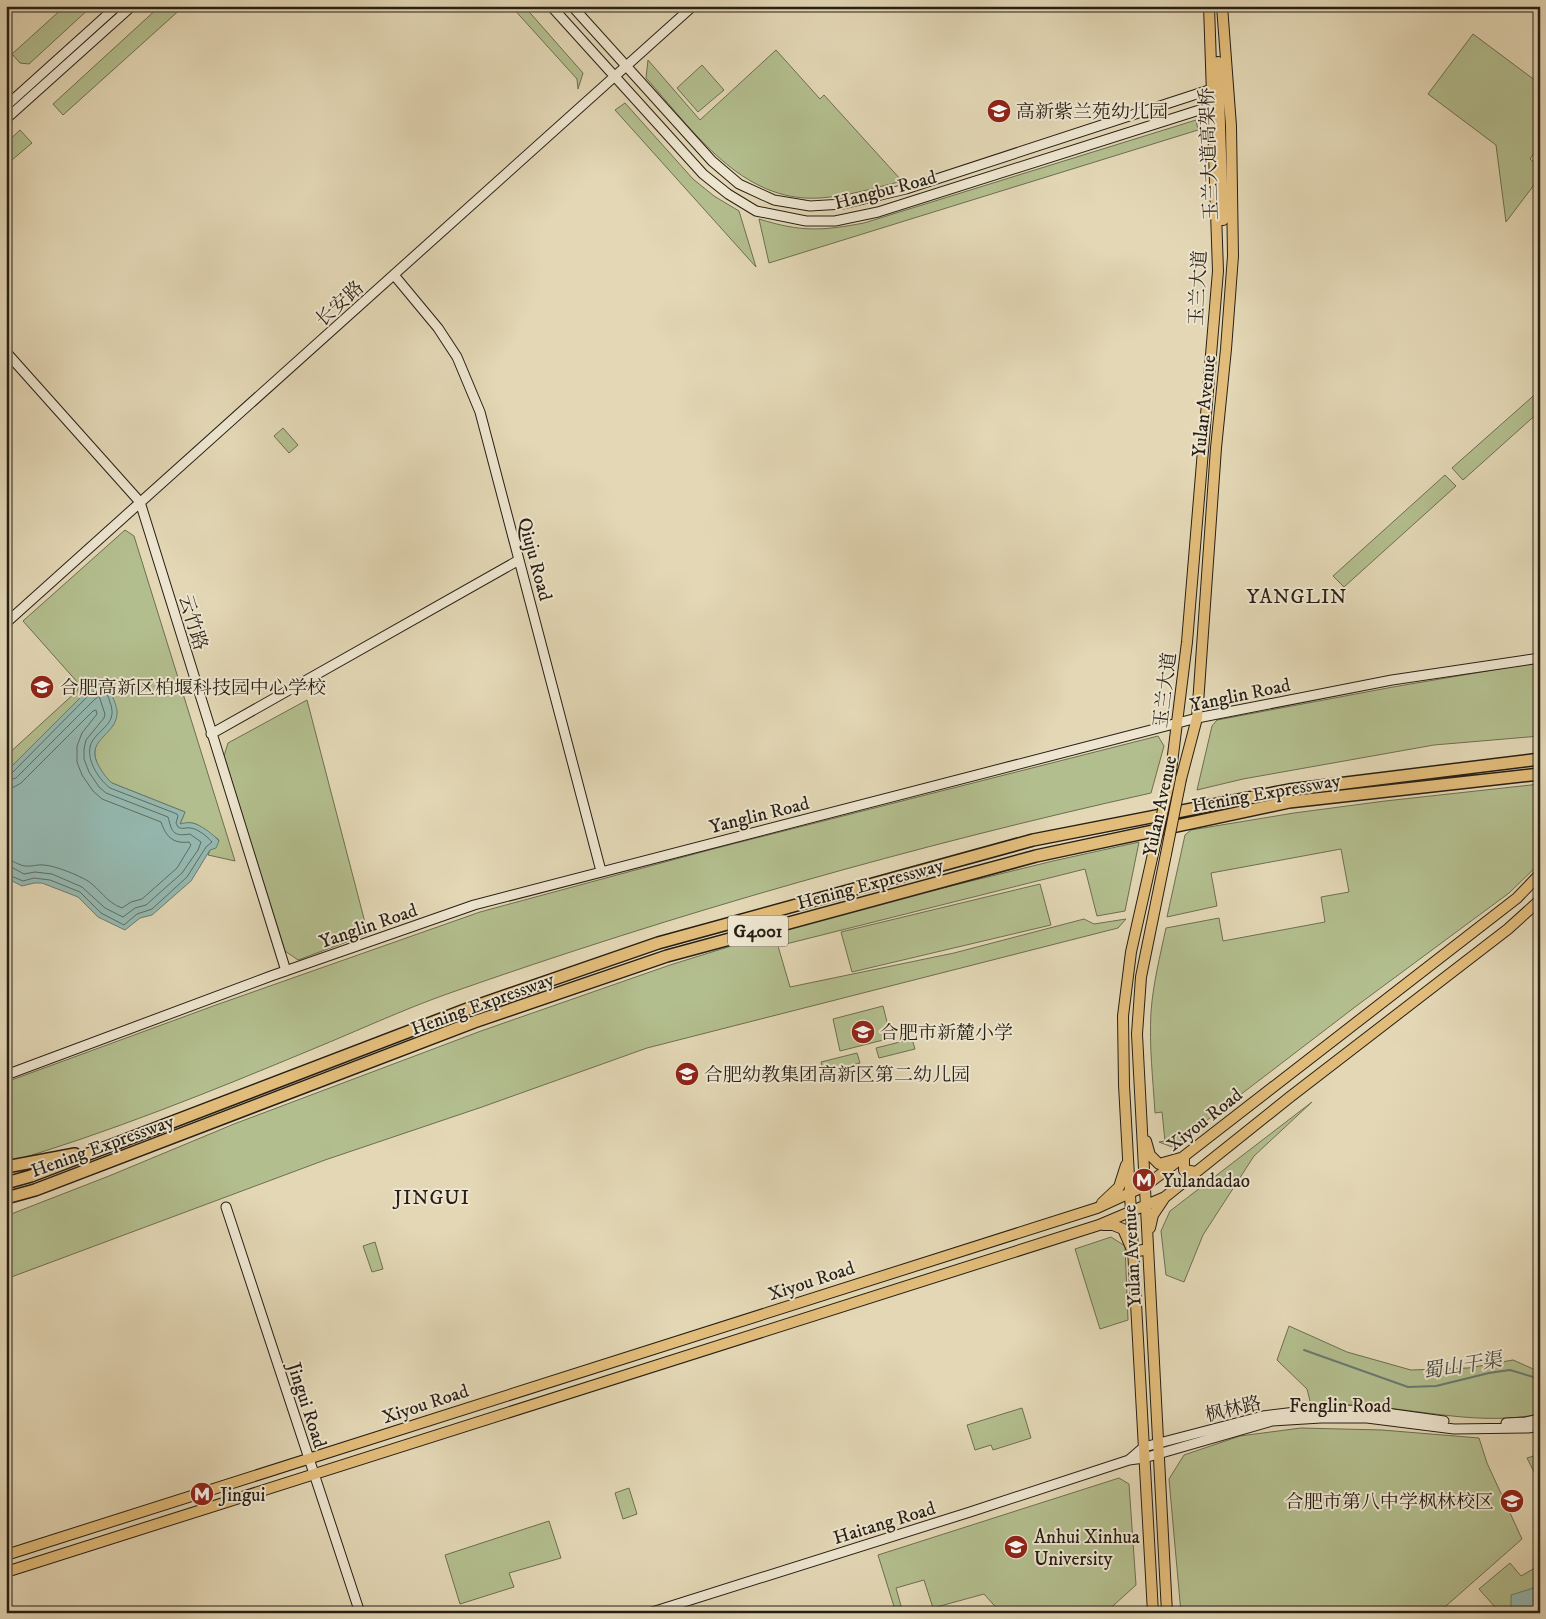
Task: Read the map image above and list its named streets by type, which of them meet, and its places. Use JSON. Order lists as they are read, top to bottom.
{
  "streets": {
    "highway": ["Hening Expressway", "G4001"],
    "main road": [
      "玉兰大道高架桥",
      "玉兰大道",
      "Yulan Avenue",
      "Xiyou Road"
    ],
    "street": [
      "Hangbu Road",
      "长安路",
      "Qiuju Road",
      "云竹路",
      "Yanglin Road",
      "Jingui Road",
      "Fenglin Road",
      "枫林路",
      "Haitang Road"
    ]
  },
  "crossings": [
    ["Hangbu Road", "玉兰大道"],
    ["Hangbu Road", "长安路"],
    ["玉兰大道", "Yulan Avenue"],
    ["玉兰大道", "Yanglin Road"],
    ["长安路", "Qiuju Road"],
    ["长安路", "云竹路"],
    ["Yulan Avenue", "Yanglin Road"],
    ["Yulan Avenue", "Xiyou Road"],
    ["Yulan Avenue", "Fenglin Road"],
    ["Yulan Avenue", "枫林路"],
    ["Qiuju Road", "Yanglin Road"],
    ["云竹路", "Yanglin Road"],
    ["Xiyou Road", "Jingui Road"],
    ["Fenglin Road", "枫林路"],
    ["Fenglin Road", "Haitang Road"]
  ],
  "districts": ["YANGLIN", "JINGUI"],
  "water": ["蜀山干渠"],
  "places": {
    "school or university": [
      "高新紫兰苑幼儿园",
      "合肥高新区柏堰科技园中心学校",
      "合肥市新麓小学",
      "合肥幼教集团高新区第二幼儿园",
      "合肥市第八中学枫林校区",
      "Anhui Xinhua University"
    ],
    "metro station": ["Yulandadao", "Jingui"]
  }
}
